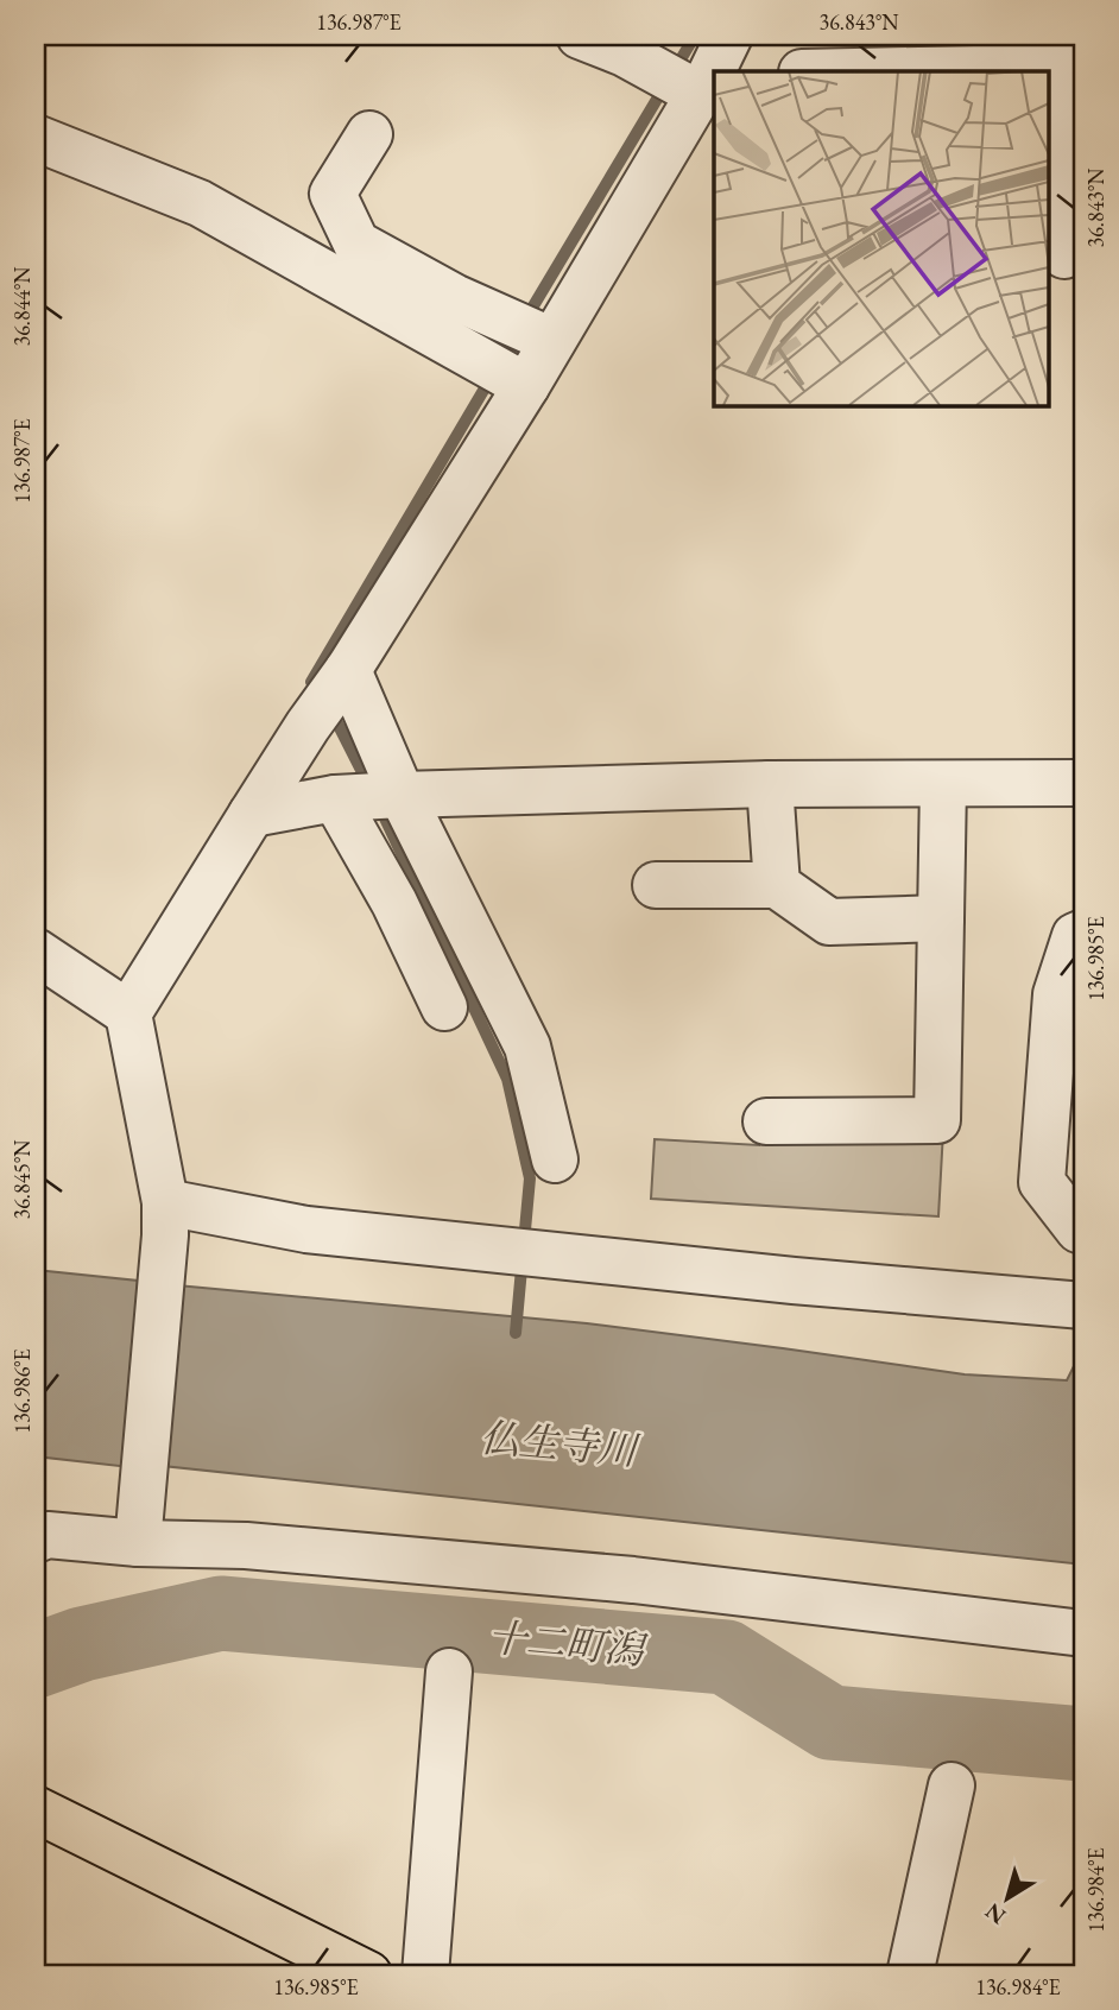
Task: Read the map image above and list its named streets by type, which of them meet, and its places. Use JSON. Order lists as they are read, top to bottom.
{
  "water": ["仏生寺川", "十二町潟"],
  "north": "bottom left",
  "coordinates": [
    "136.987°E",
    "36.843°N",
    "36.844°N",
    "136.985°E",
    "36.845°N",
    "136.986°E",
    "136.984°E"
  ]
}
